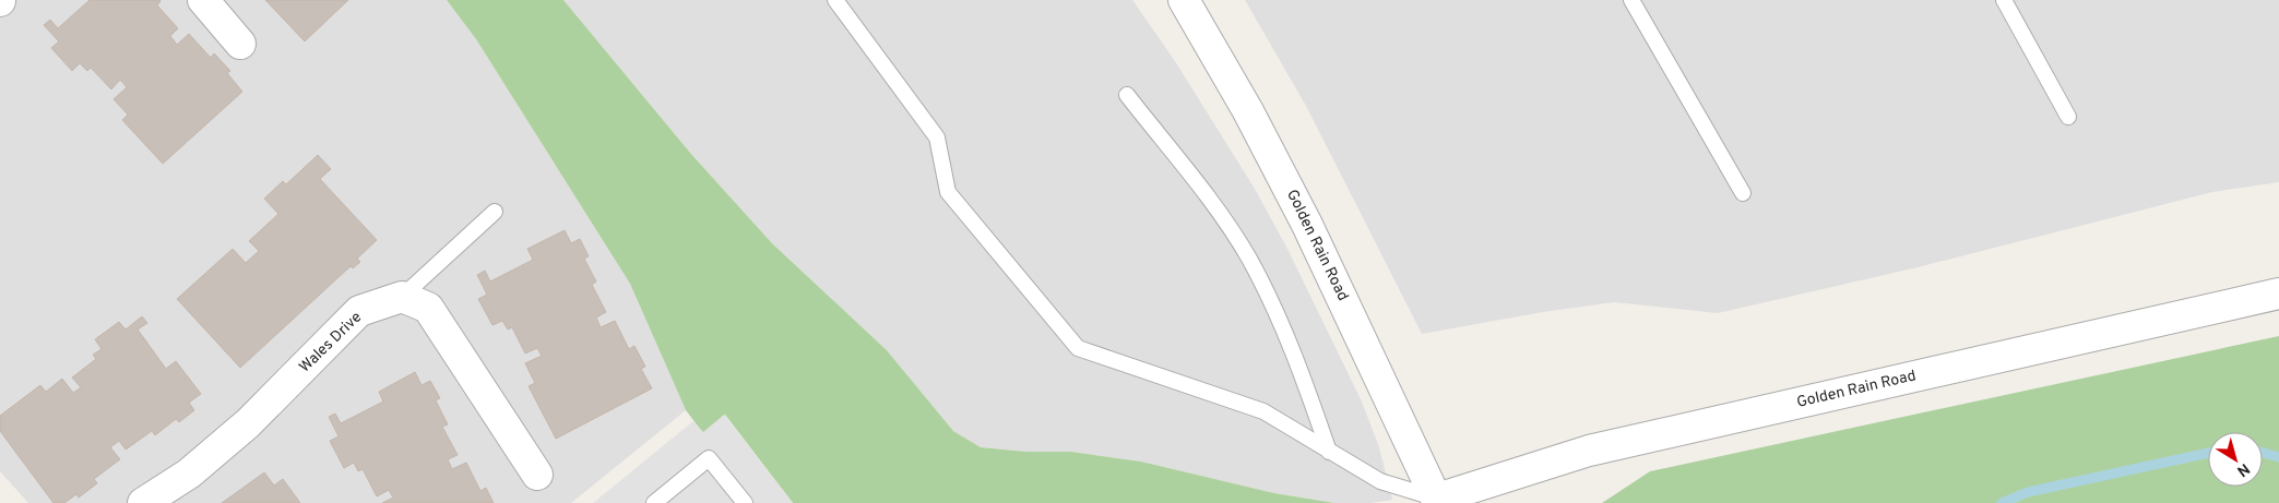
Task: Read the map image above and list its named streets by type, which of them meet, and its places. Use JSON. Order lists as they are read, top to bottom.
{
  "streets": {
    "street": ["Golden Rain Road", "Wales Drive"]
  },
  "north": "bottom right"
}
